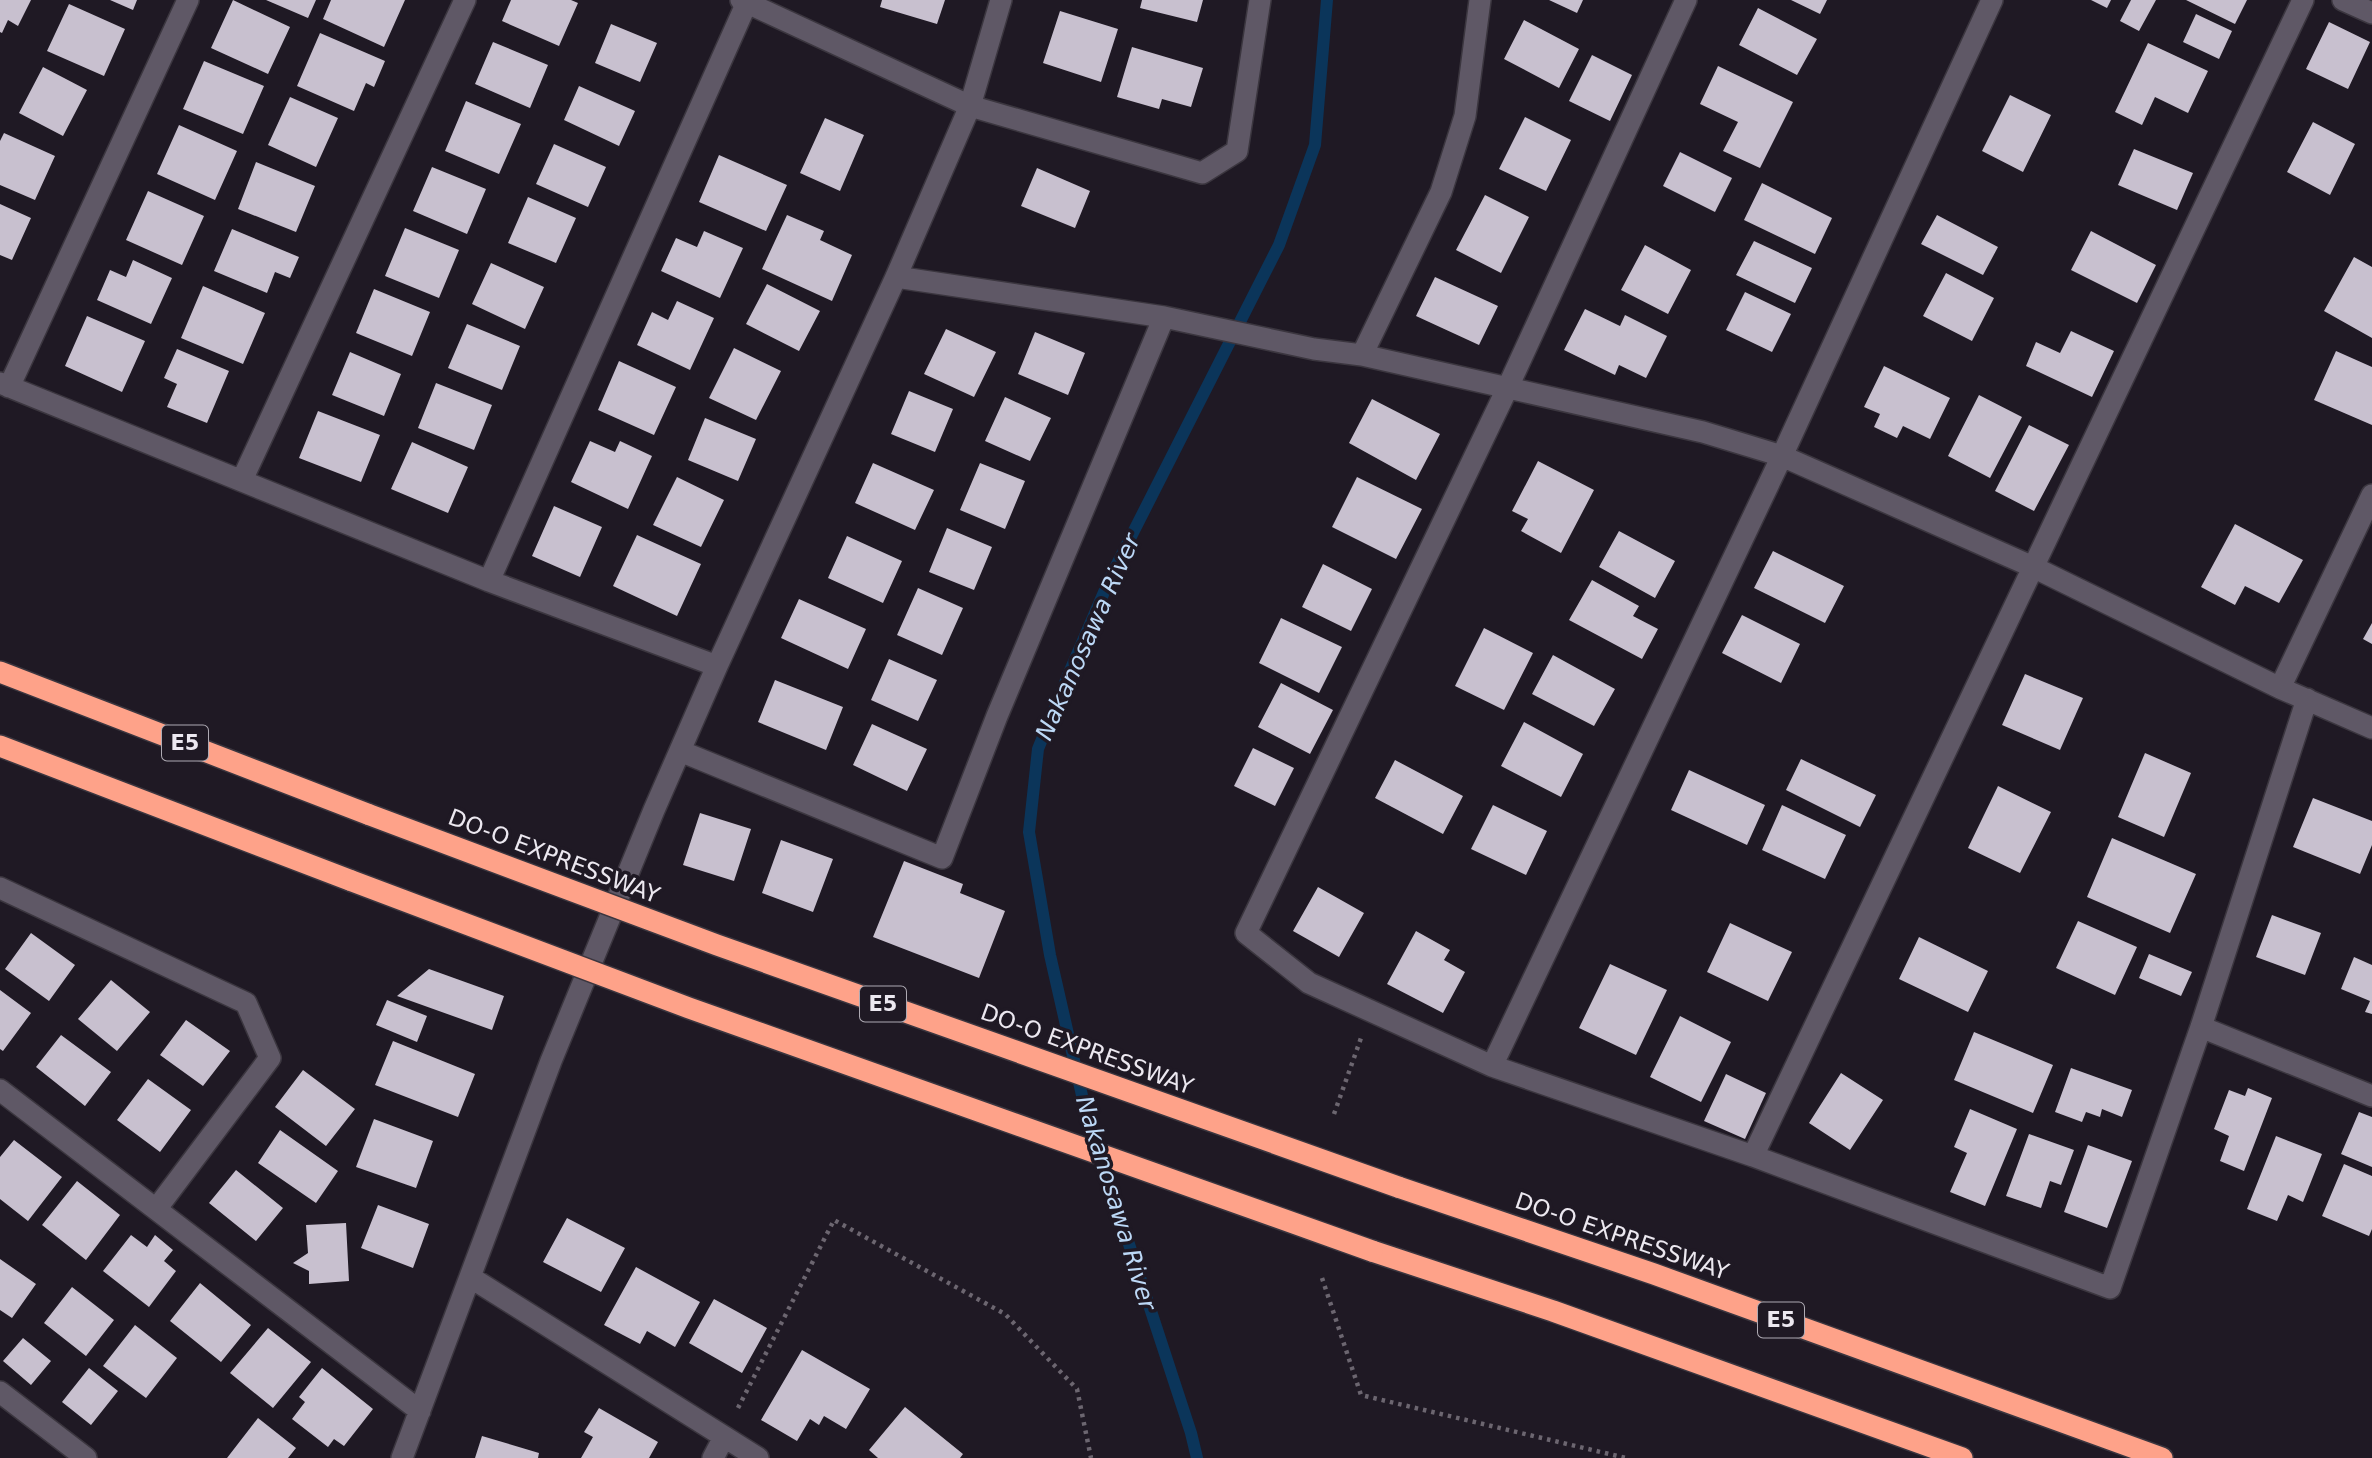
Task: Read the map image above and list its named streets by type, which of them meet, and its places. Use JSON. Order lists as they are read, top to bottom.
{
  "streets": {
    "highway": ["E5", "DO-O EXPRESSWAY"]
  },
  "water": ["Nakanosawa River"]
}
